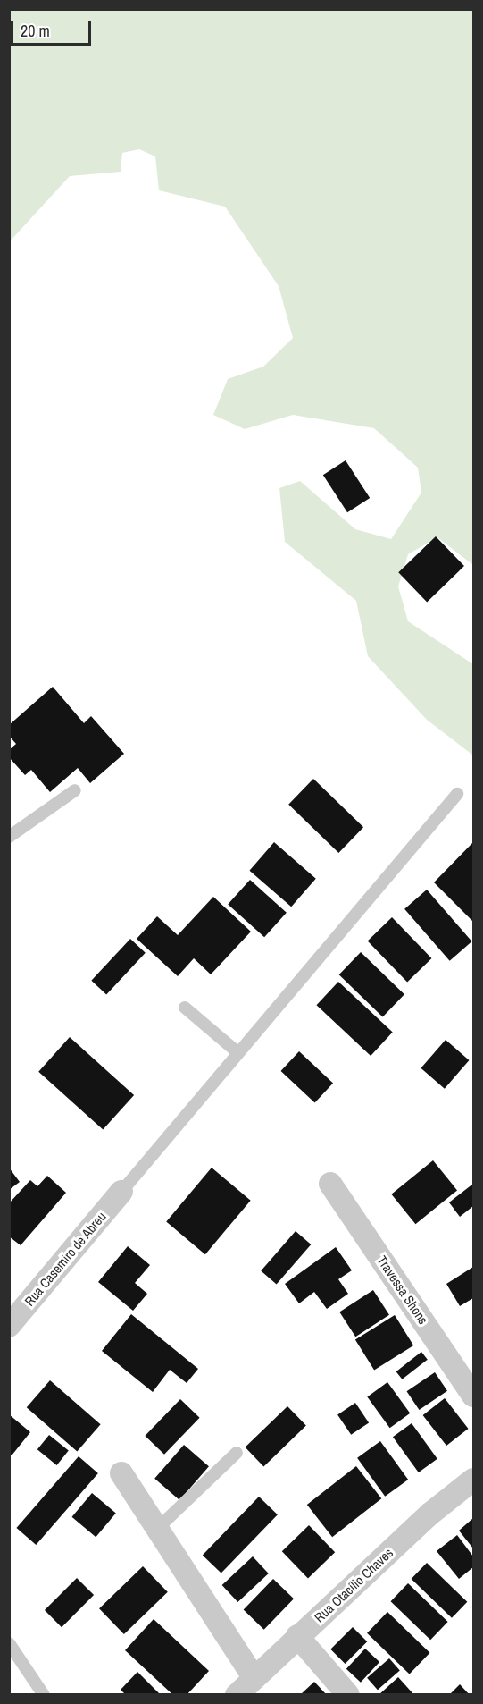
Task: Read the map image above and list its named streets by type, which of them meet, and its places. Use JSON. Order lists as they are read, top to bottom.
{
  "streets": {
    "street": ["Rua Casemiro de Abreu", "Travessa Shons", "Rua Otacílio Chaves"]
  },
  "scale_bar": "20 m"
}
